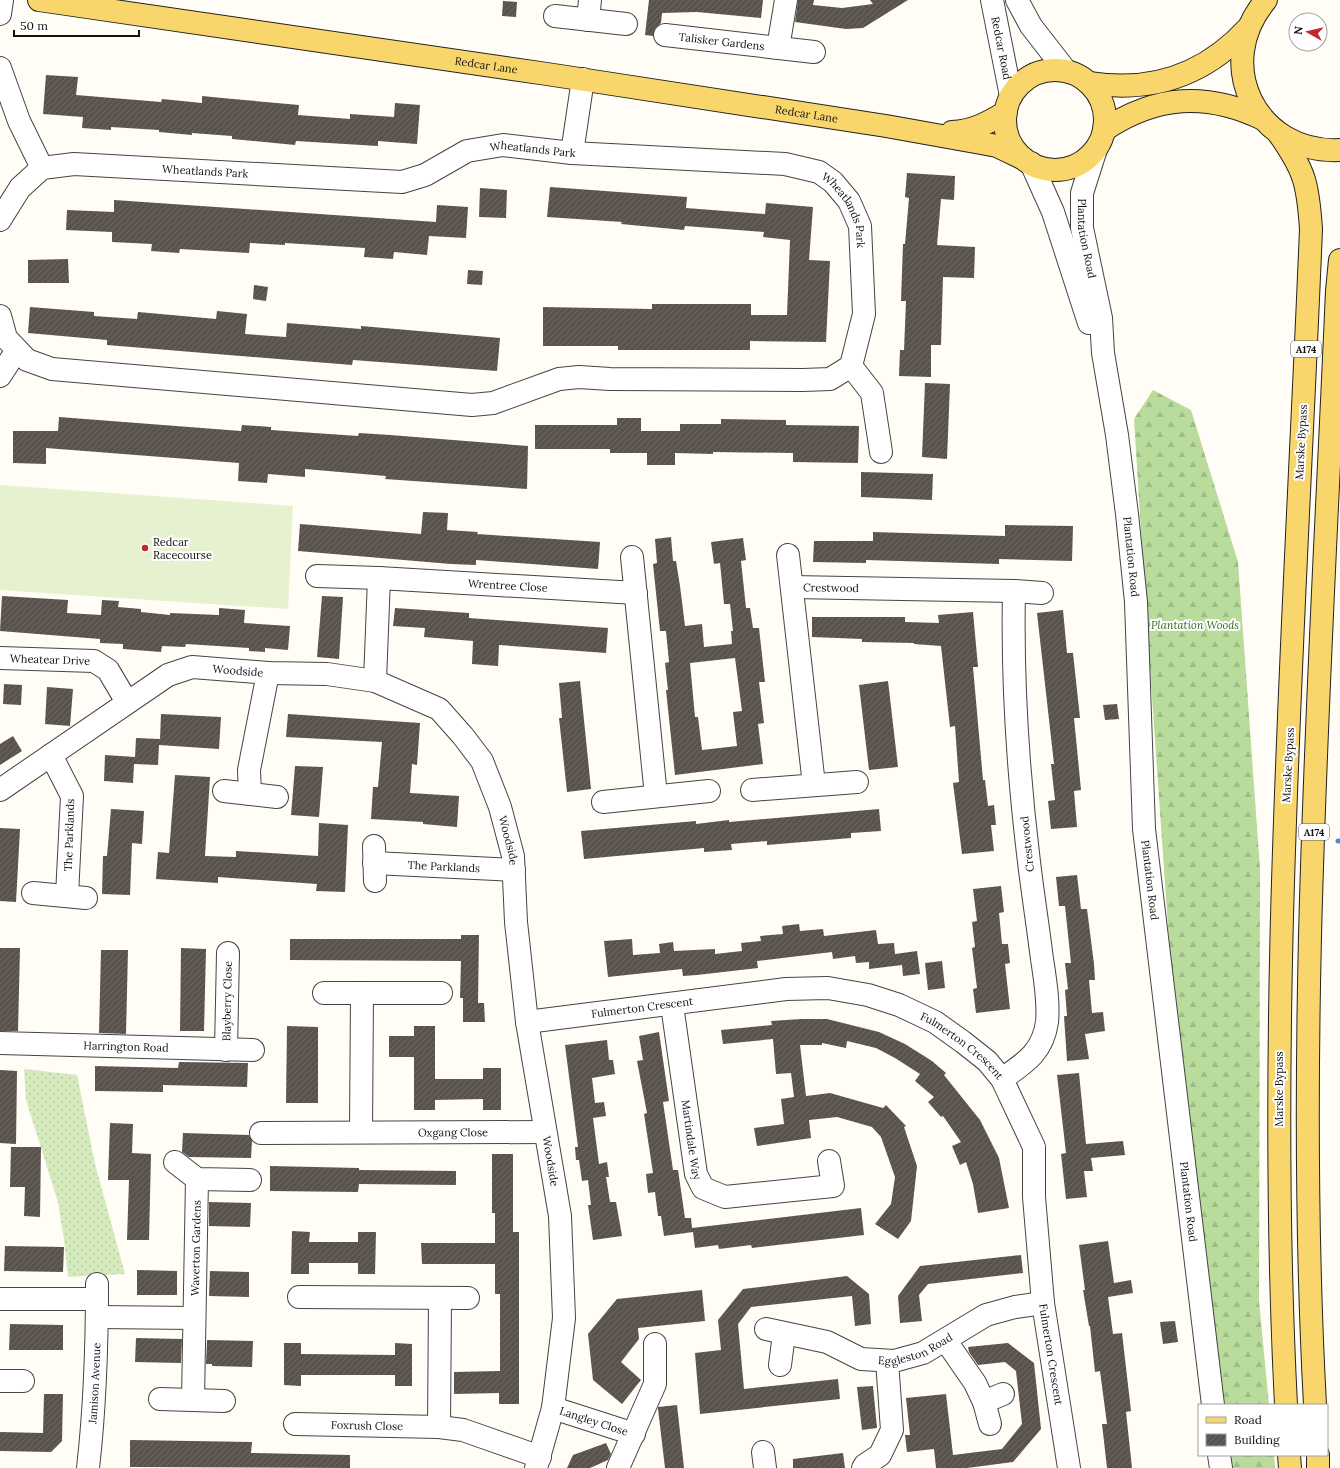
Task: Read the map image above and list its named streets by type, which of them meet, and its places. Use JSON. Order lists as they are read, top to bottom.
{
  "streets": {
    "main road": ["Redcar Lane", "A174", "Marske Bypass"],
    "street": [
      "Talisker Gardens",
      "Redcar Road",
      "Wheatlands Park",
      "Plantation Road",
      "Wrentree Close",
      "Crestwood",
      "Wheatear Drive",
      "Woodside",
      "The Parklands",
      "Blayberry Close",
      "Fulmerton Crescent",
      "Harrington Road",
      "Oxgang Close",
      "Martindale Way",
      "Waverton Gardens",
      "Eggleston Road",
      "Jamison Avenue",
      "Langley Close",
      "Foxrush Close"
    ]
  },
  "crossings": [
    ["Redcar Road", "Redcar Lane"],
    ["Redcar Road", "Plantation Road"],
    ["Redcar Lane", "Plantation Road"],
    ["A174", "Marske Bypass"],
    ["Crestwood", "Fulmerton Crescent"],
    ["Wheatear Drive", "Woodside"],
    ["Woodside", "The Parklands"],
    ["Woodside", "Fulmerton Crescent"],
    ["Woodside", "Oxgang Close"],
    ["Woodside", "Langley Close"],
    ["Woodside", "Foxrush Close"],
    ["Blayberry Close", "Harrington Road"],
    ["Fulmerton Crescent", "Martindale Way"],
    ["Fulmerton Crescent", "Eggleston Road"]
  ],
  "parks": ["Plantation Woods"],
  "places": ["Redcar Racecourse"],
  "legend": ["Road", "Building"],
  "scale_bar": "50 m",
  "north": "left"
}
